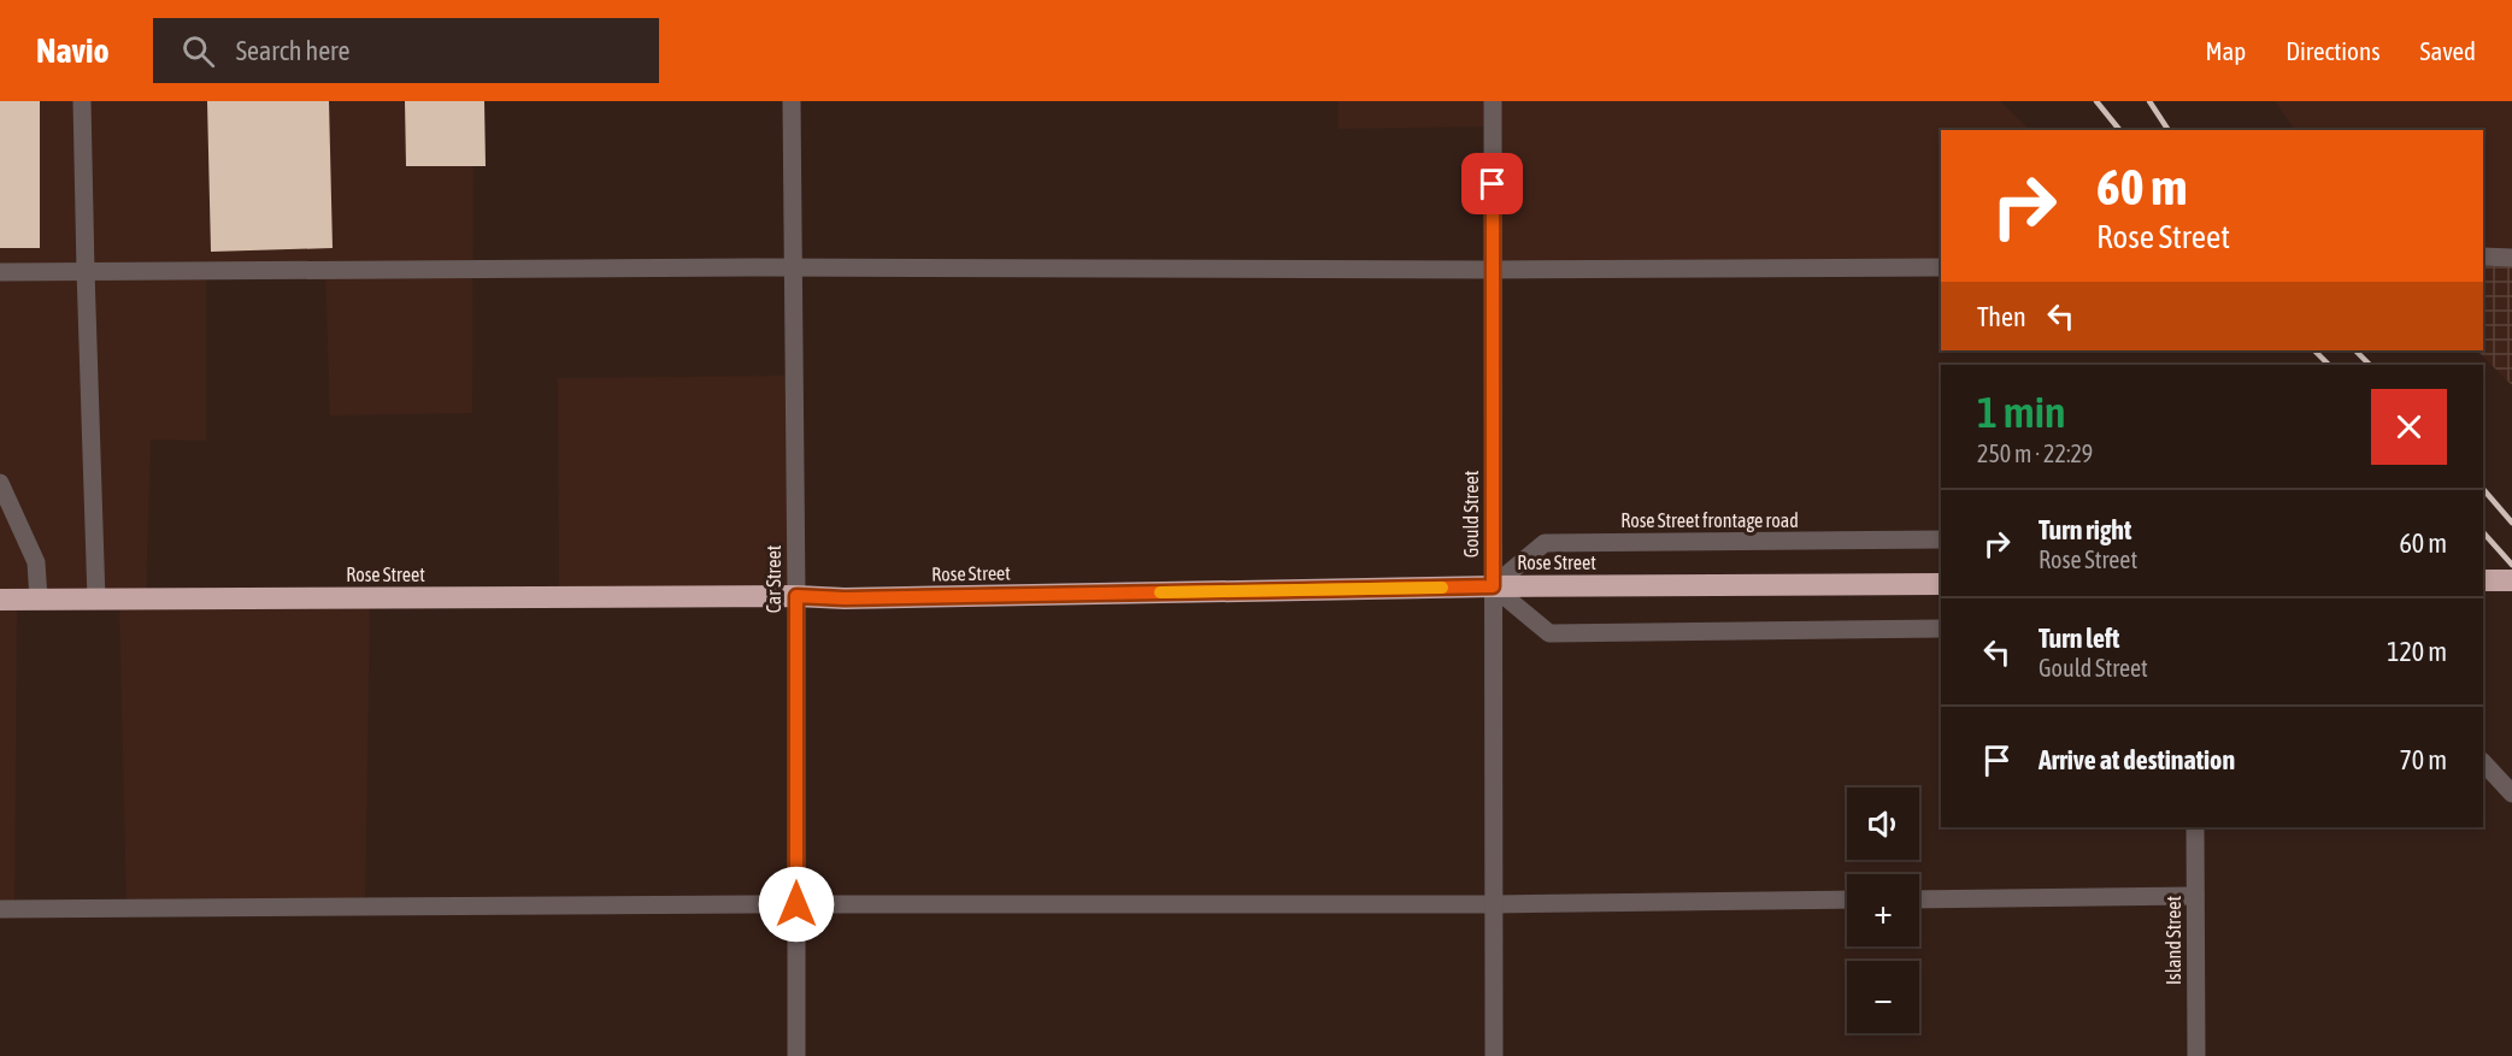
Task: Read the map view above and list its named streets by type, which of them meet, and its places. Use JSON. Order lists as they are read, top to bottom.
{
  "streets": {
    "highway": ["Rose Street"],
    "street": [
      "Gould Street",
      "Rose Street frontage road",
      "Car Street",
      "Island Street"
    ]
  },
  "crossings": [
    ["Gould Street", "Rose Street frontage road"],
    ["Gould Street", "Rose Street"],
    ["Rose Street frontage road", "Rose Street"],
    ["Rose Street", "Car Street"]
  ],
  "page": {
    "header": "Navio",
    "search": "Search here",
    "nav": ["Map", "Directions", "Saved"],
    "turn": ["60 m", "Rose Street"],
    "then": "Then",
    "heading": ["1 min", "250 m · 22:29"],
    "list": [
      {
        "name": "Turn right",
        "note": "Rose Street",
        "value": "60 m"
      },
      {
        "name": "Turn left",
        "note": "Gould Street",
        "value": "120 m"
      },
      {
        "name": "Arrive at destination",
        "value": "70 m"
      }
    ],
    "map_buttons": ["+", "−"]
  }
}
